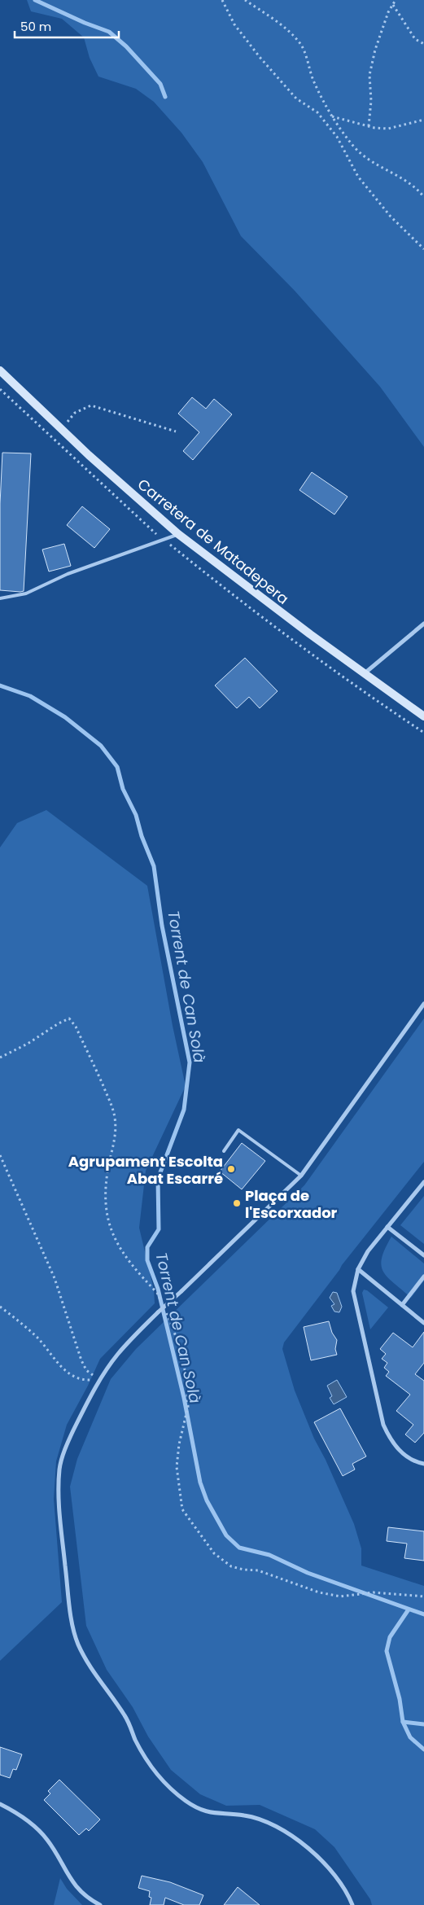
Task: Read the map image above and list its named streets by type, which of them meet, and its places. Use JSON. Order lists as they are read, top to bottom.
{
  "streets": {
    "street": ["Carretera de Matadepera"]
  },
  "water": ["Torrent de Can Solà"],
  "places": ["Agrupament Escolta Abat Escarré", "Plaça de l'Escorxador"],
  "scale_bar": "50 m"
}
